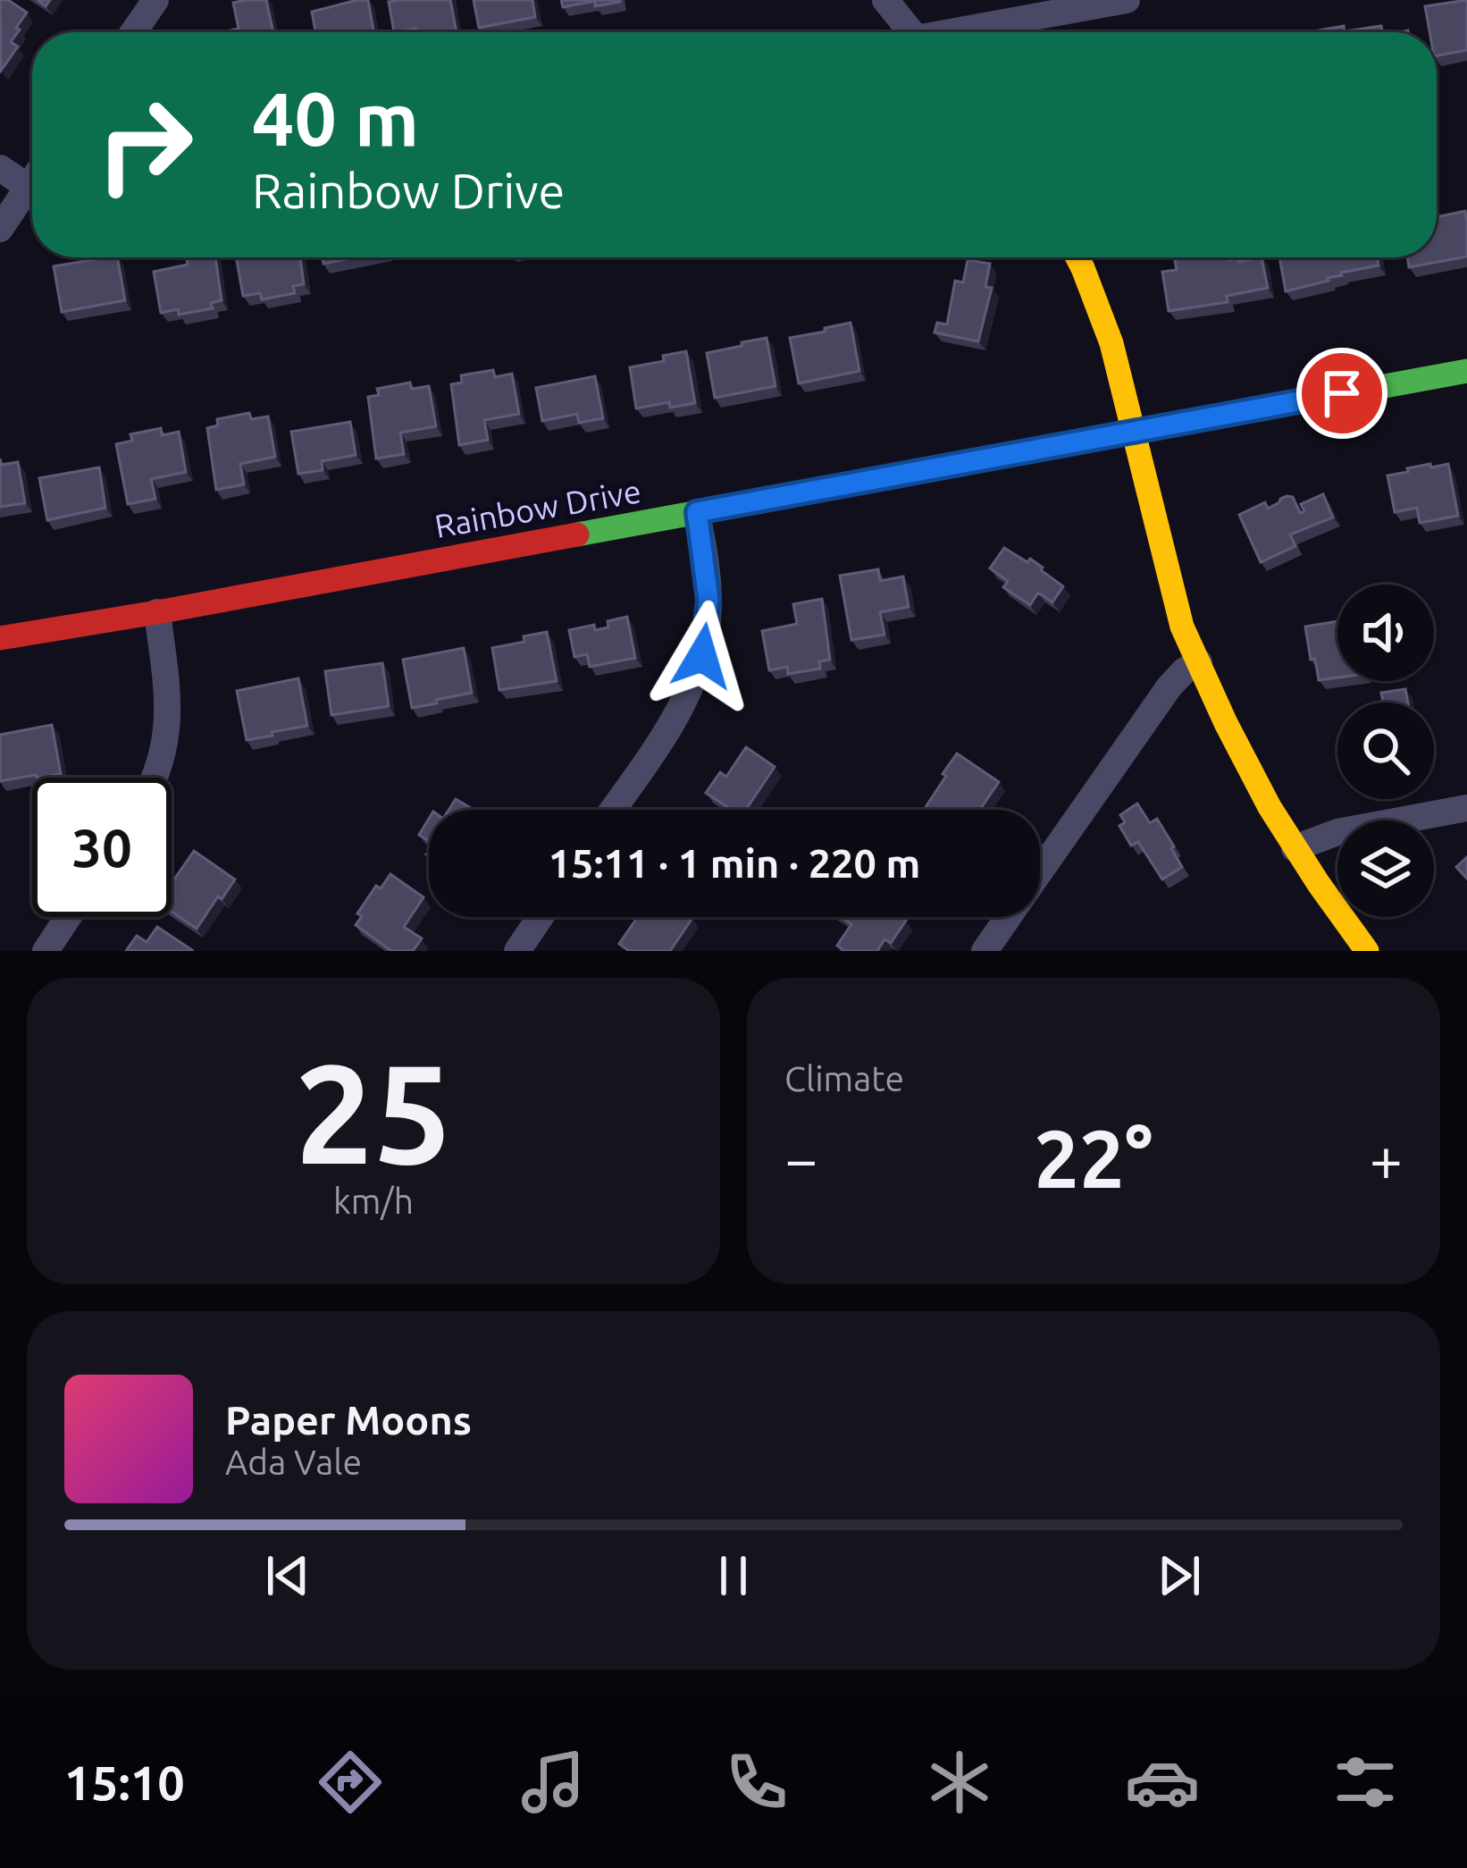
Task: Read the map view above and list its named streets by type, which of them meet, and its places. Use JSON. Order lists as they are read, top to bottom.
{
  "streets": {
    "street": ["Rainbow Drive"]
  },
  "page": {
    "turn": ["40 m", "Rainbow Drive"],
    "limit": "30",
    "trip": "15:11 · 1 min · 220 m",
    "tile": [
      ["25", "km/h"],
      "Climate"
    ],
    "heat": ["−", "22°", "+"],
    "song": ["Paper Moons", "Ada Vale"],
    "tabs": "15:10"
  }
}
